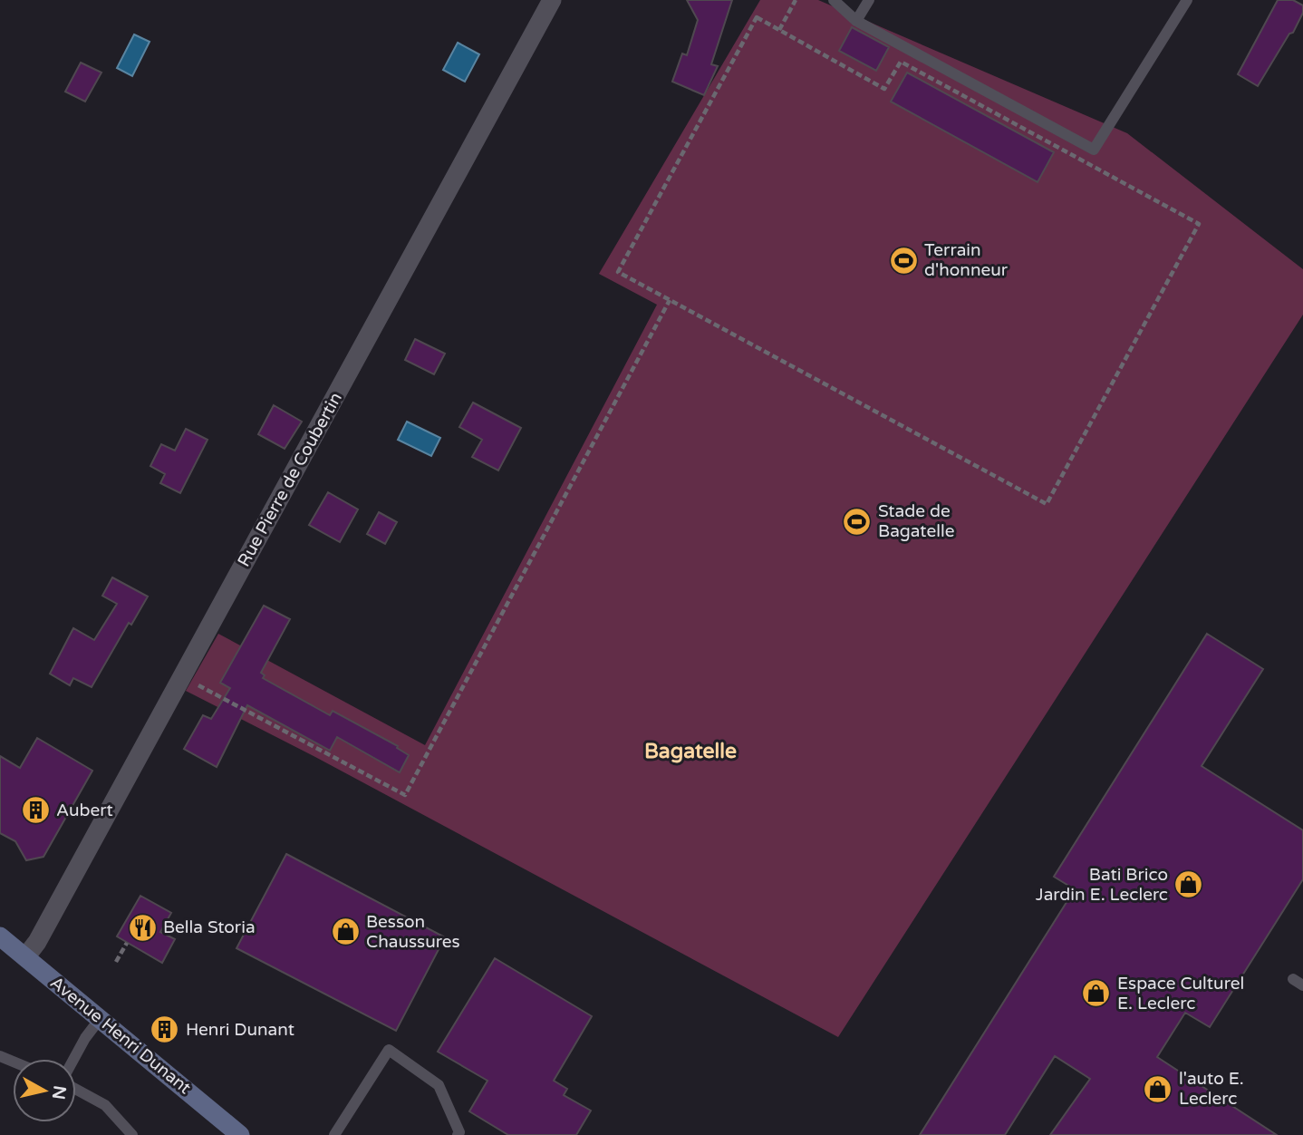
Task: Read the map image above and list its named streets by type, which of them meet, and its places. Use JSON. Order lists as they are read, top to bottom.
{
  "streets": {
    "main road": ["Avenue Henri Dunant"],
    "street": ["Rue Pierre de Coubertin"]
  },
  "crossings": [
    ["Rue Pierre de Coubertin", "Avenue Henri Dunant"]
  ],
  "districts": ["Bagatelle"],
  "places": {
    "sports": ["Terrain d'honneur", "Stade de Bagatelle"],
    "building": ["Aubert", "Henri Dunant"],
    "shop": [
      "Bati Brico Jardin E. Leclerc",
      "Besson Chaussures",
      "Espace Culturel E. Leclerc",
      "l'auto E. Leclerc"
    ],
    "restaurant": ["Bella Storia"]
  },
  "north": "right"
}
